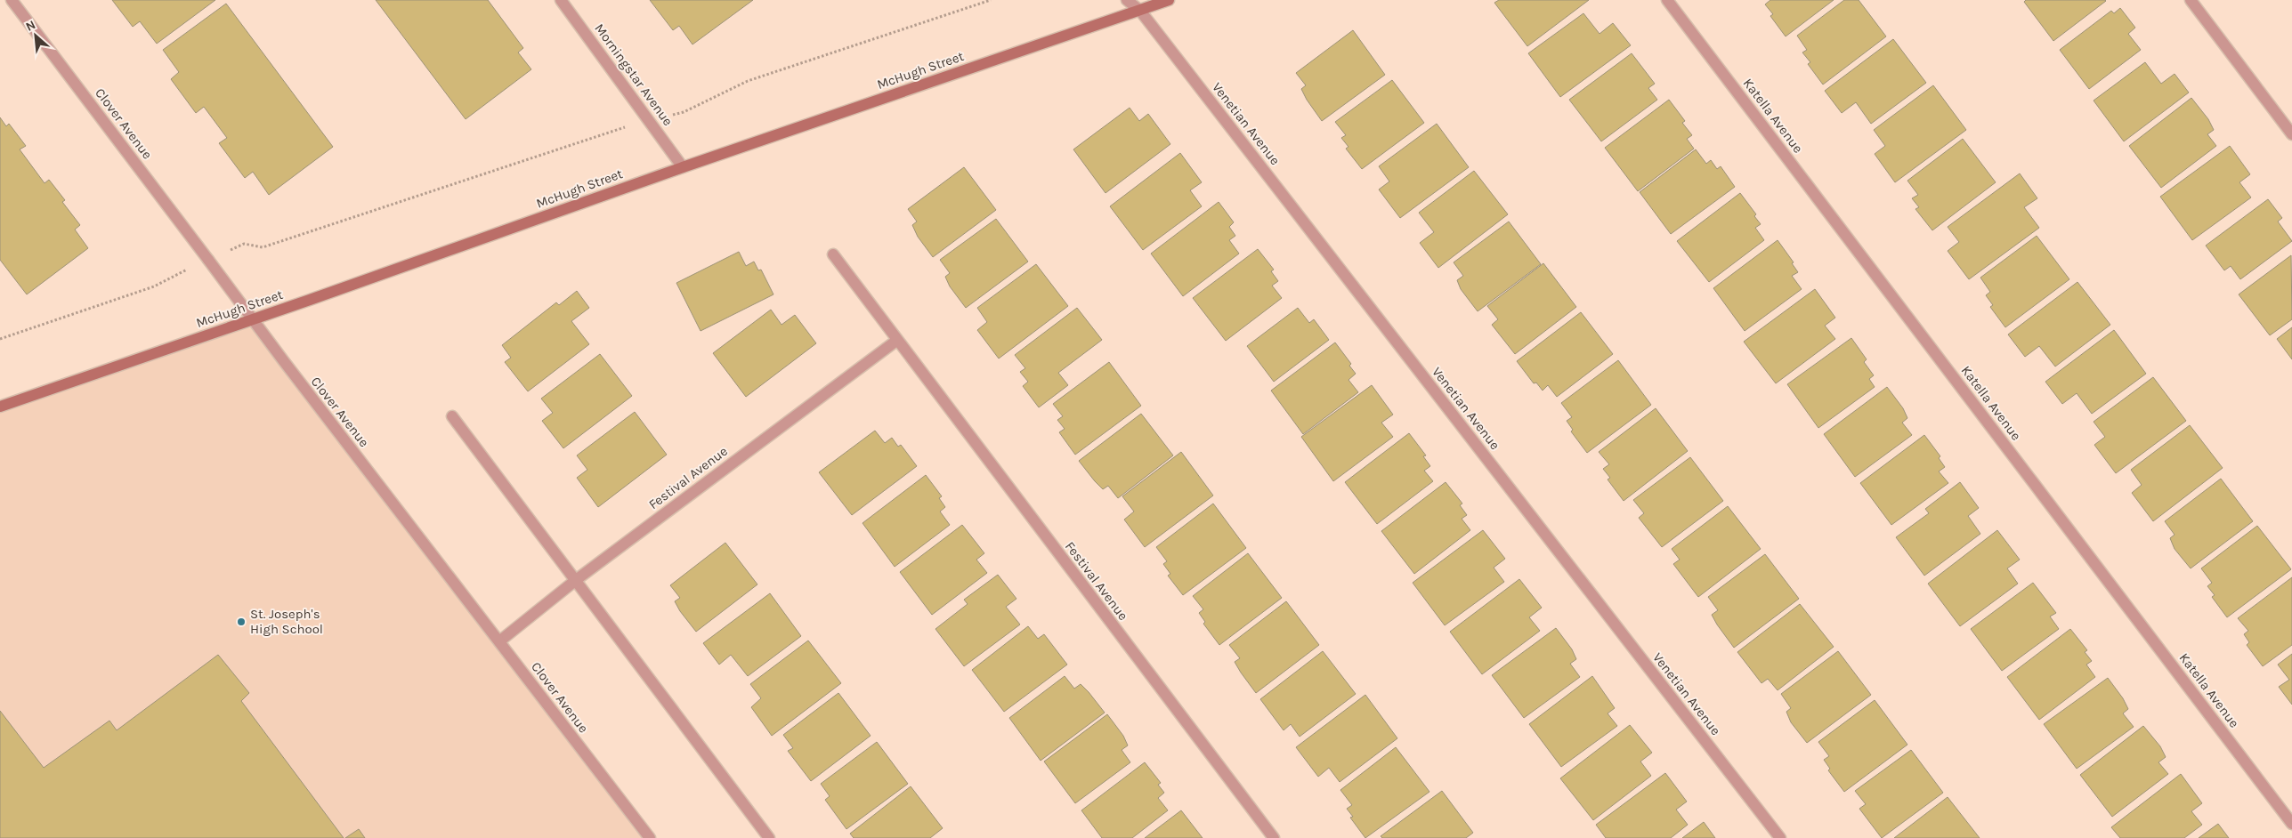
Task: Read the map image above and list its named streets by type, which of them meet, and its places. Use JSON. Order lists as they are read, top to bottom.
{
  "streets": {
    "main road": ["McHugh Street"],
    "street": [
      "Morningstar Avenue",
      "Katella Avenue",
      "Clover Avenue",
      "Venetian Avenue",
      "Festival Avenue"
    ]
  },
  "crossings": [
    ["McHugh Street", "Morningstar Avenue"],
    ["McHugh Street", "Clover Avenue"],
    ["McHugh Street", "Venetian Avenue"],
    ["Clover Avenue", "Festival Avenue"]
  ],
  "places": ["St. Joseph's High School"],
  "north": "top left"
}
